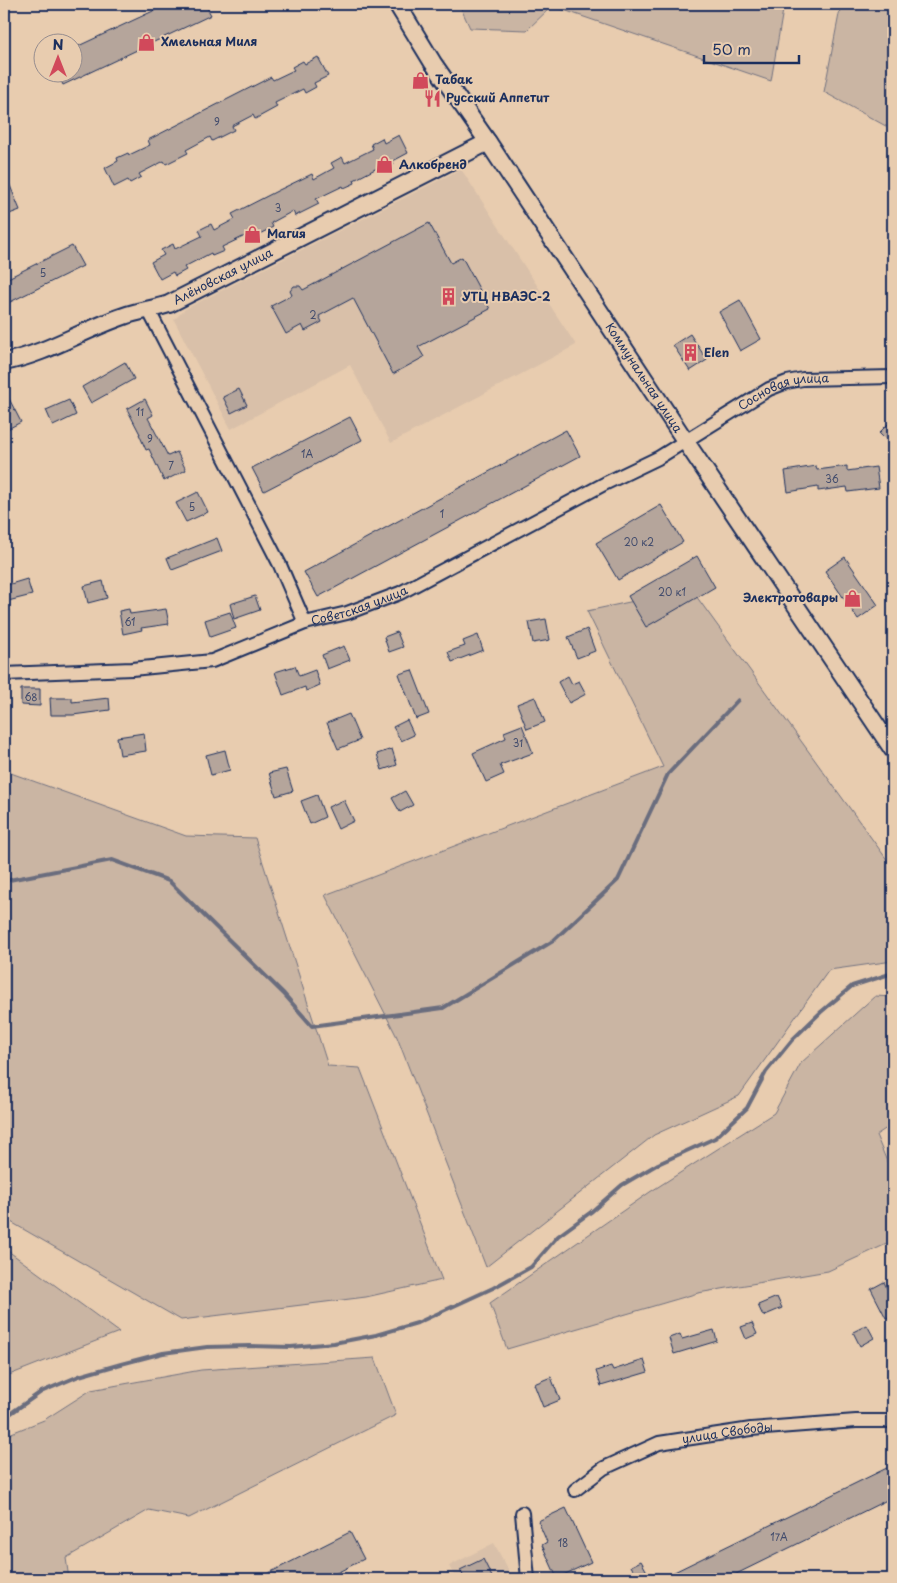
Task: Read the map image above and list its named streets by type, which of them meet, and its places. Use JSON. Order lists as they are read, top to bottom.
{
  "streets": {
    "street": [
      "Алёновская улица",
      "Коммунальная улица",
      "Сосновая улица",
      "Советская улица",
      "улица Свободы"
    ]
  },
  "crossings": [
    ["Алёновская улица", "Коммунальная улица"],
    ["Коммунальная улица", "Сосновая улица"],
    ["Коммунальная улица", "Советская улица"],
    ["Сосновая улица", "Советская улица"]
  ],
  "places": {
    "shop": [
      "Хмельная Миля",
      "Табак",
      "Алкобренд",
      "Магия",
      "Электротовары"
    ],
    "restaurant": ["Русский Аппетит"],
    "building": ["УТЦ НВАЭС-2", "Elen"]
  },
  "house_numbers": [
    "9",
    "3",
    "5",
    "2",
    "11",
    "9",
    "1А",
    "7",
    "36",
    "5",
    "1",
    "20 к2",
    "20 к1",
    "61",
    "68",
    "31",
    "17А",
    "18"
  ],
  "scale_bar": "50 m",
  "north": "top"
}
